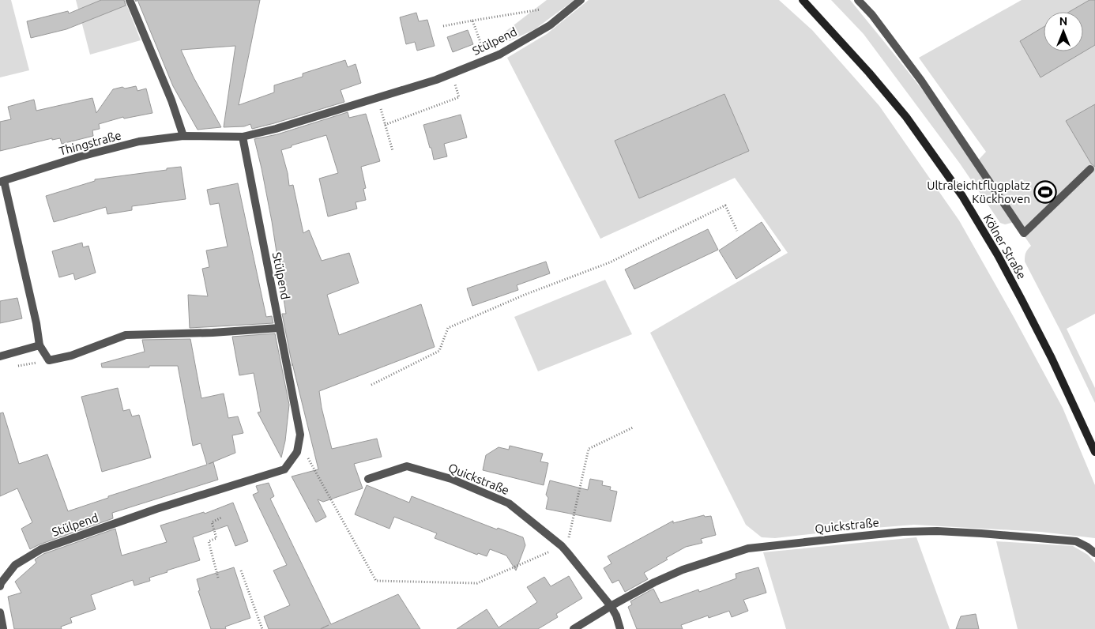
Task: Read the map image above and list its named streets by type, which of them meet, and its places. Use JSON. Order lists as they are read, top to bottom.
{
  "streets": {
    "main road": ["Kölner Straße"],
    "street": ["Stülpend", "Thingstraße", "Quickstraße"]
  },
  "crossings": [
    ["Stülpend", "Thingstraße"]
  ],
  "places": {
    "sports": ["Ultraleichtflugplatz Kückhoven"]
  },
  "north": "top"
}
